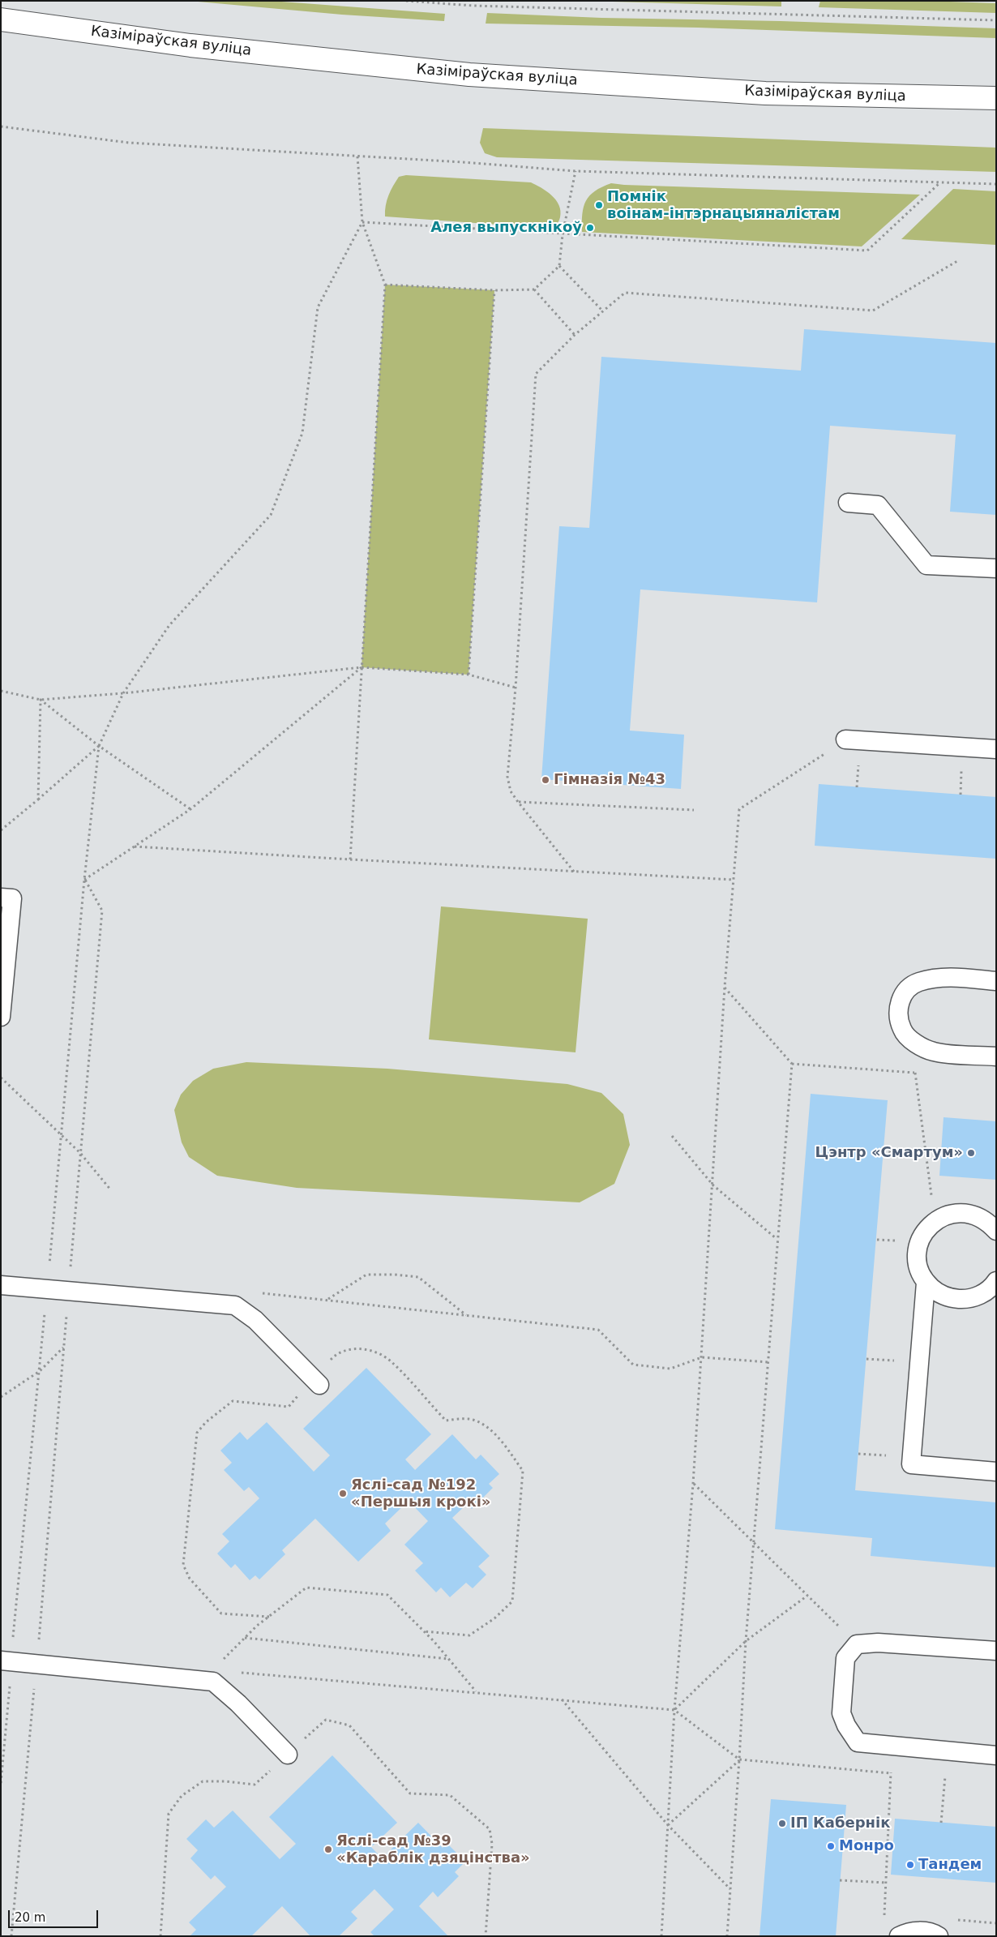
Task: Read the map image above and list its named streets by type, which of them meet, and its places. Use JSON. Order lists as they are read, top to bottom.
{
  "streets": {
    "main road": ["Казіміраўская вуліца"]
  },
  "places": [
    "Помнік воінам-інтэрнацыяналістам",
    "Алея выпускнікоў",
    "Гімназія №43",
    "Цэнтр «Смартум»",
    "Яслі-сад №192 «Першыя крокі»",
    "ІП Кабернік",
    "Монро",
    "Яслі-сад №39 «Караблік дзяцінства»",
    "Тандем"
  ],
  "scale_bar": "20 m"
}
